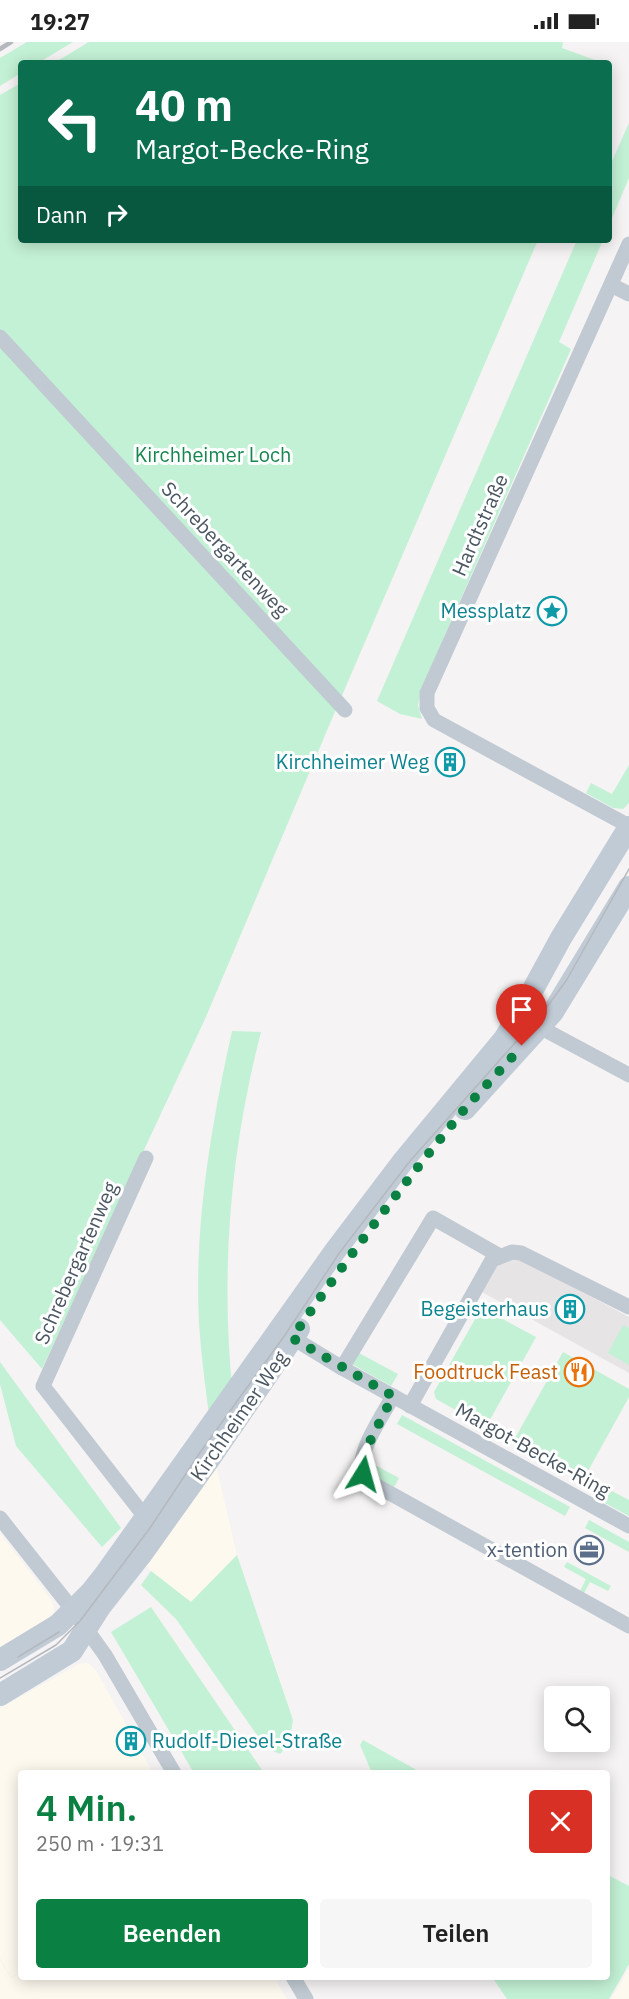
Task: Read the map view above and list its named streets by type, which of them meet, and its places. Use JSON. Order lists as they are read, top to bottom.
{
  "streets": {
    "street": [
      "Hardtstraße",
      "Schrebergartenweg",
      "Kirchheimer Weg",
      "Margot-Becke-Ring"
    ]
  },
  "crossings": [
    ["Hardtstraße", "Kirchheimer Weg"],
    ["Schrebergartenweg", "Kirchheimer Weg"],
    ["Kirchheimer Weg", "Margot-Becke-Ring"]
  ],
  "parks": ["Kirchheimer Loch"],
  "places": {
    "place": ["Messplatz"],
    "building": ["Kirchheimer Weg", "Begeisterhaus", "Rudolf-Diesel-Straße"],
    "restaurant": ["Foodtruck Feast"],
    "office": ["x-tention"]
  },
  "page": {
    "status": "19:27",
    "turn": ["40 m", "Margot-Becke-Ring"],
    "then": "Dann",
    "heading": ["4 Min.", "250 m · 19:31"],
    "buttons": ["Beenden", "Teilen"]
  }
}
